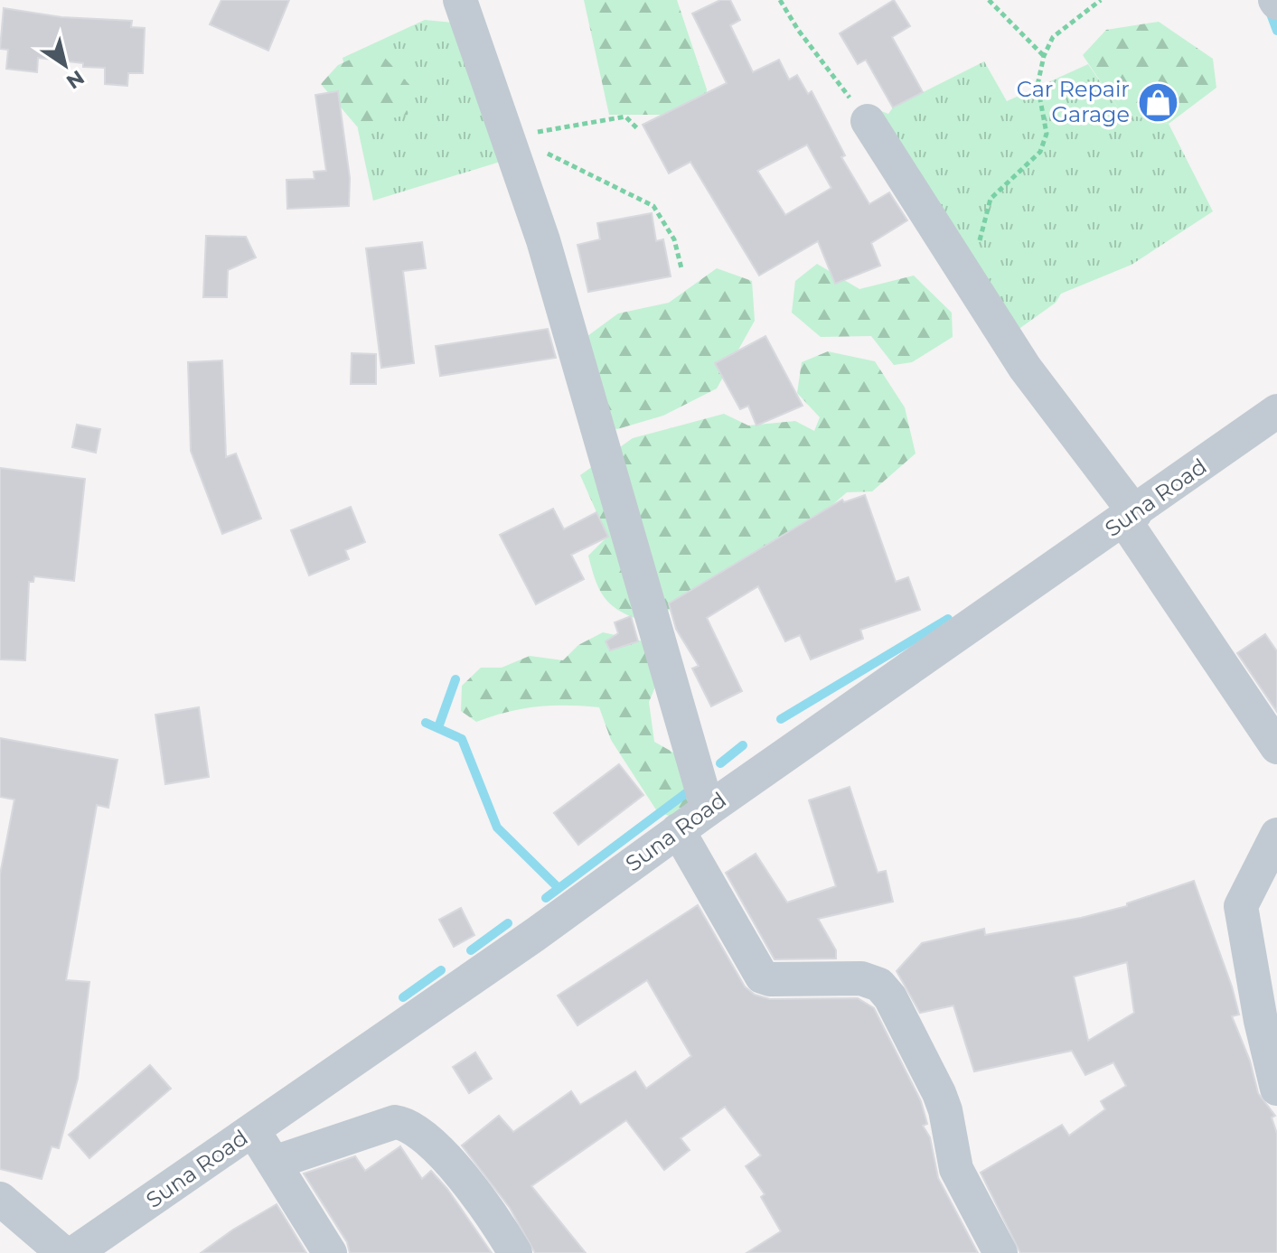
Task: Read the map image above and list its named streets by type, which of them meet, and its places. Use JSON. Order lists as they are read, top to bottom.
{
  "streets": {
    "street": ["Suna Road"]
  },
  "places": {
    "shop": ["Car Repair Garage"]
  },
  "north": "bottom right"
}
